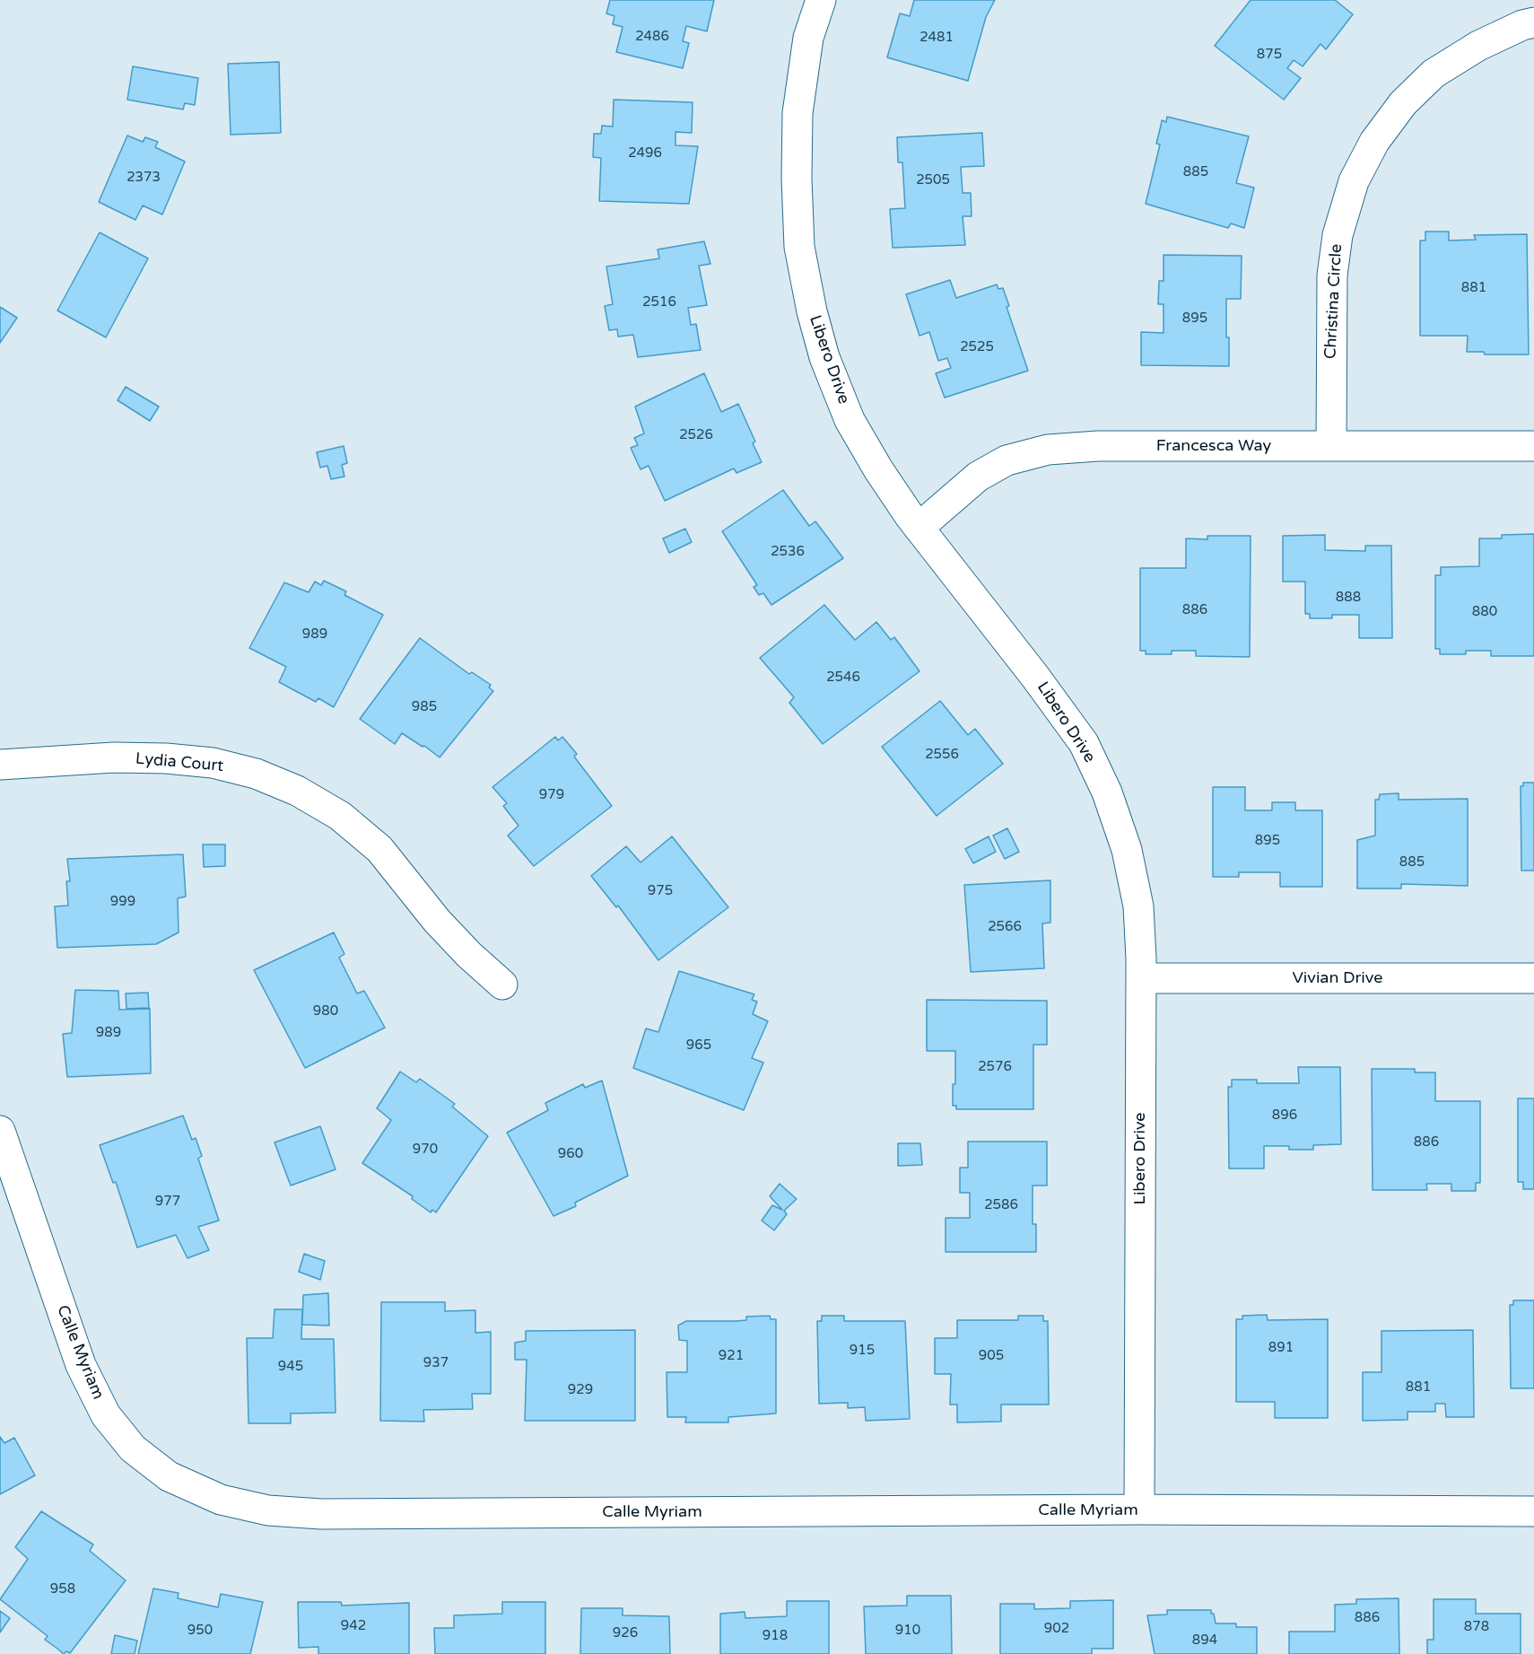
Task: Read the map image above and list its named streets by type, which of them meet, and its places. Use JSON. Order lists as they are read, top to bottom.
{
  "streets": {
    "street": [
      "Christina Circle",
      "Libero Drive",
      "Francesca Way",
      "Lydia Court",
      "Vivian Drive",
      "Calle Myriam"
    ]
  },
  "crossings": [
    ["Christina Circle", "Francesca Way"],
    ["Libero Drive", "Francesca Way"],
    ["Libero Drive", "Vivian Drive"],
    ["Libero Drive", "Calle Myriam"]
  ],
  "house_numbers": [
    "2486",
    "2481",
    "875",
    "2496",
    "885",
    "2373",
    "2505",
    "881",
    "2516",
    "895",
    "2525",
    "2526",
    "2536",
    "888",
    "886",
    "880",
    "989",
    "2546",
    "985",
    "2556",
    "979",
    "895",
    "885",
    "975",
    "999",
    "2566",
    "980",
    "989",
    "965",
    "2576",
    "896",
    "886",
    "970",
    "960",
    "977",
    "2586",
    "891",
    "915",
    "921",
    "905",
    "937",
    "945",
    "881",
    "929",
    "958",
    "886",
    "942",
    "878",
    "902",
    "950",
    "910",
    "926",
    "918",
    "894"
  ]
}
